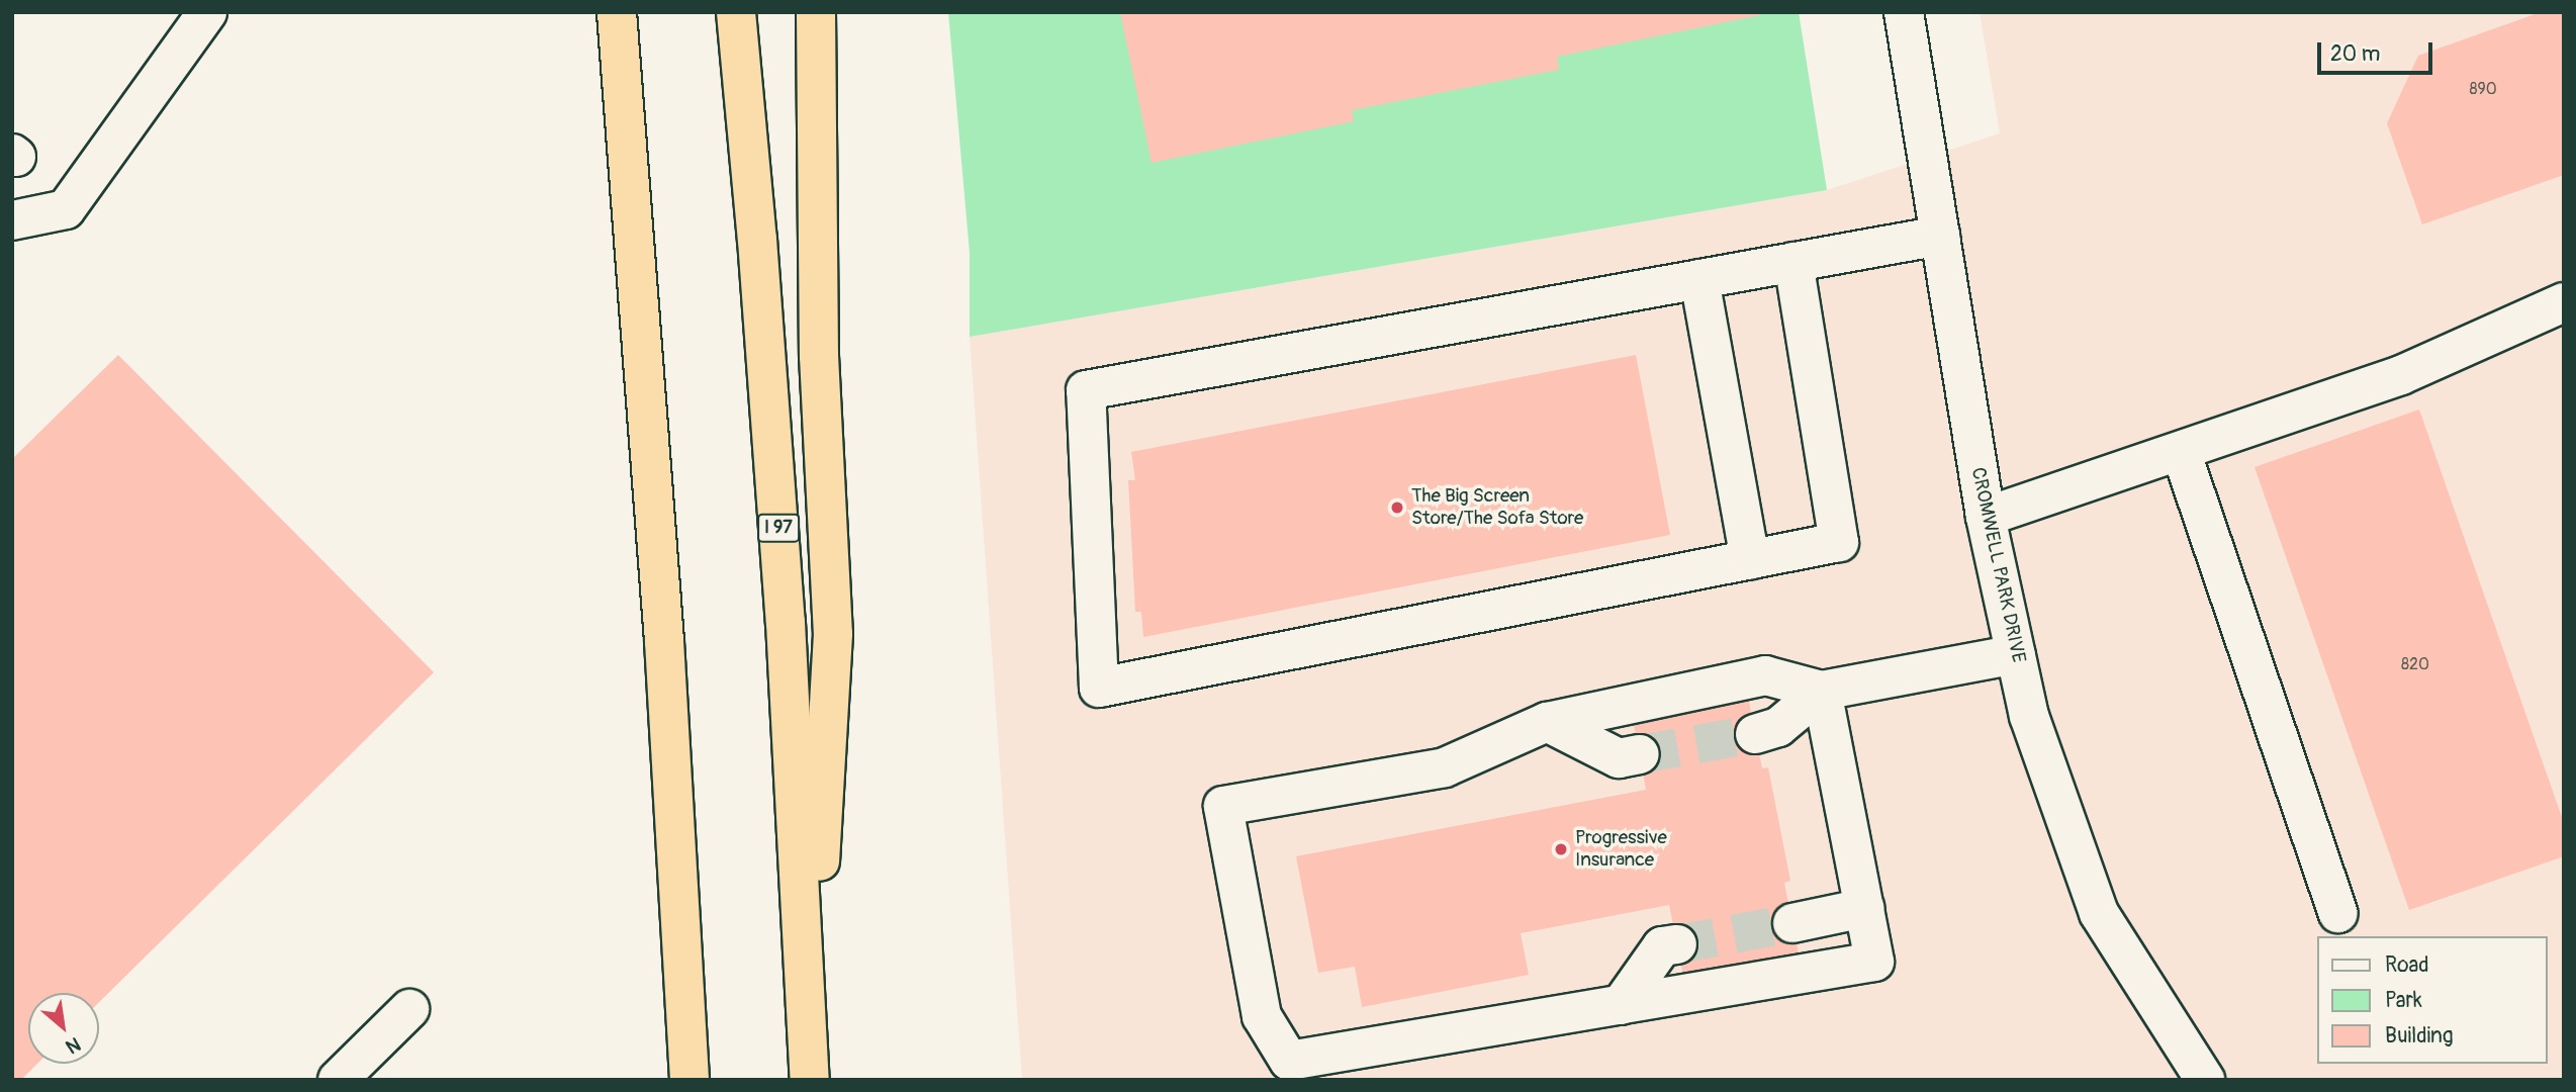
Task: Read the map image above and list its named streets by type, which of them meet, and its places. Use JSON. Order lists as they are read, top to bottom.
{
  "streets": {
    "highway": ["I 97"],
    "street": ["CROMWELL PARK DRIVE"]
  },
  "places": ["The Big Screen Store/The Sofa Store", "Progressive Insurance"],
  "house_numbers": ["890", "820"],
  "legend": ["Road", "Park", "Building"],
  "scale_bar": "20 m",
  "north": "bottom right"
}
